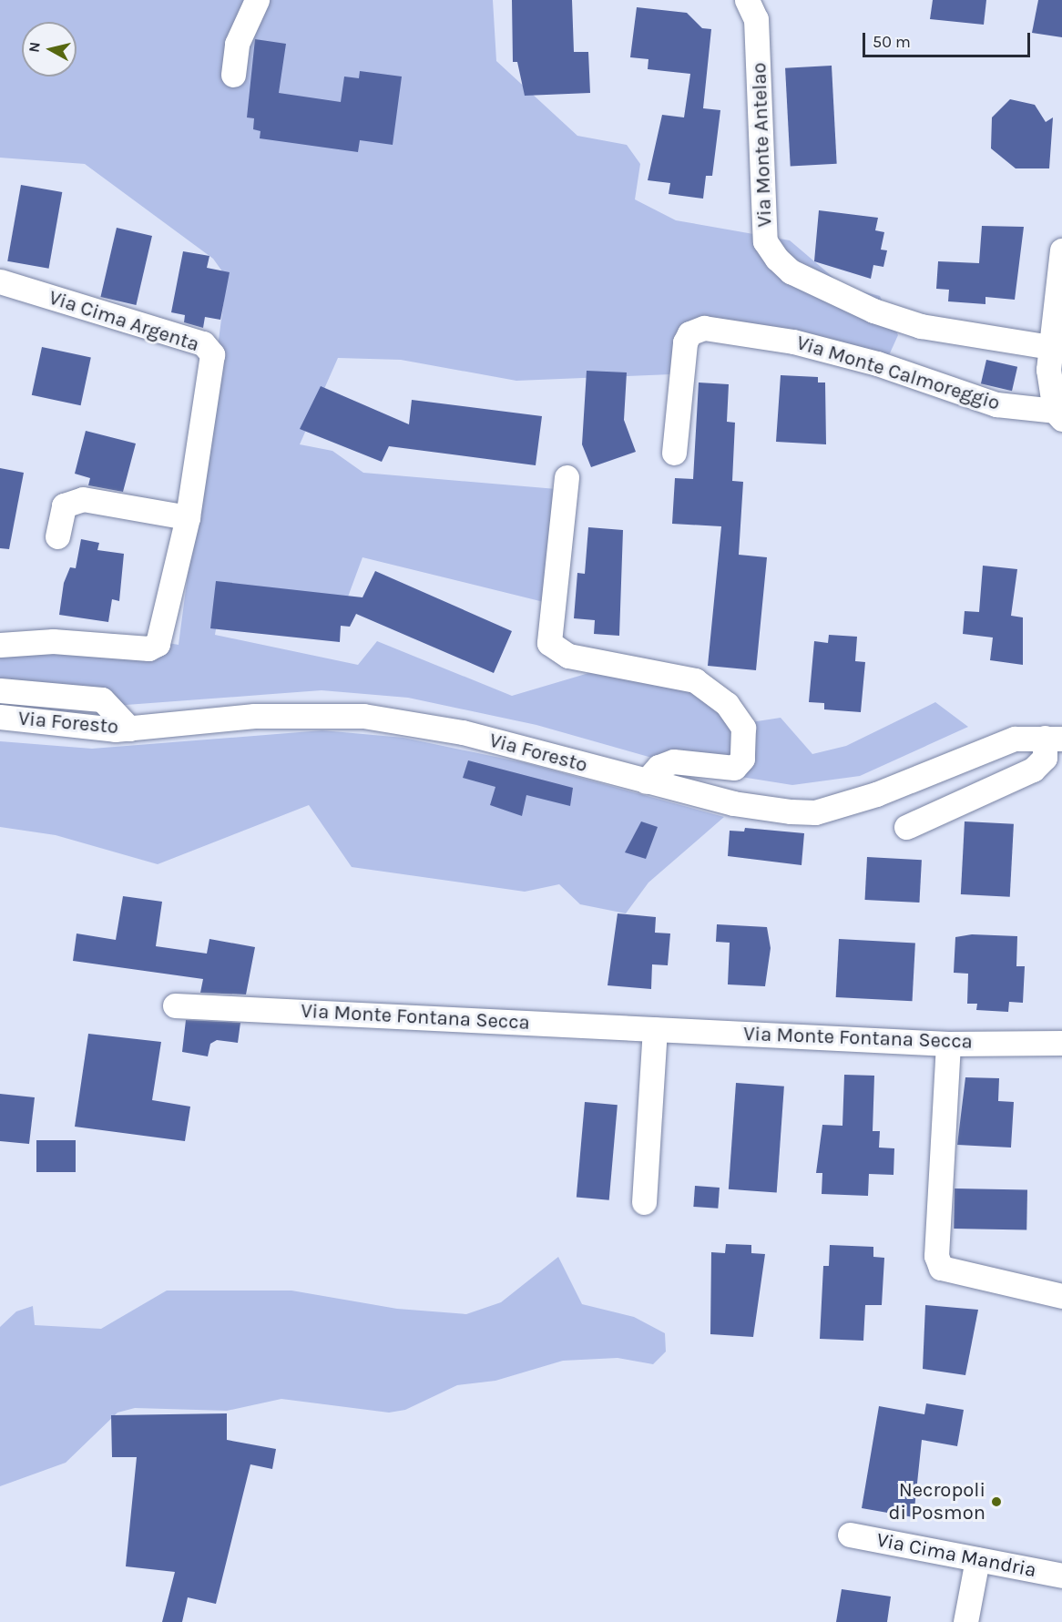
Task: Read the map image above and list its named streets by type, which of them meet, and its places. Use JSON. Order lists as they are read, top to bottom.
{
  "streets": {
    "street": [
      "Via Monte Antelao",
      "Via Cima Argenta",
      "Via Monte Calmoreggio",
      "Via Foresto",
      "Via Monte Fontana Secca",
      "Via Cima Mandria"
    ]
  },
  "places": ["Necropoli di Posmon"],
  "scale_bar": "50 m",
  "north": "left"
}
